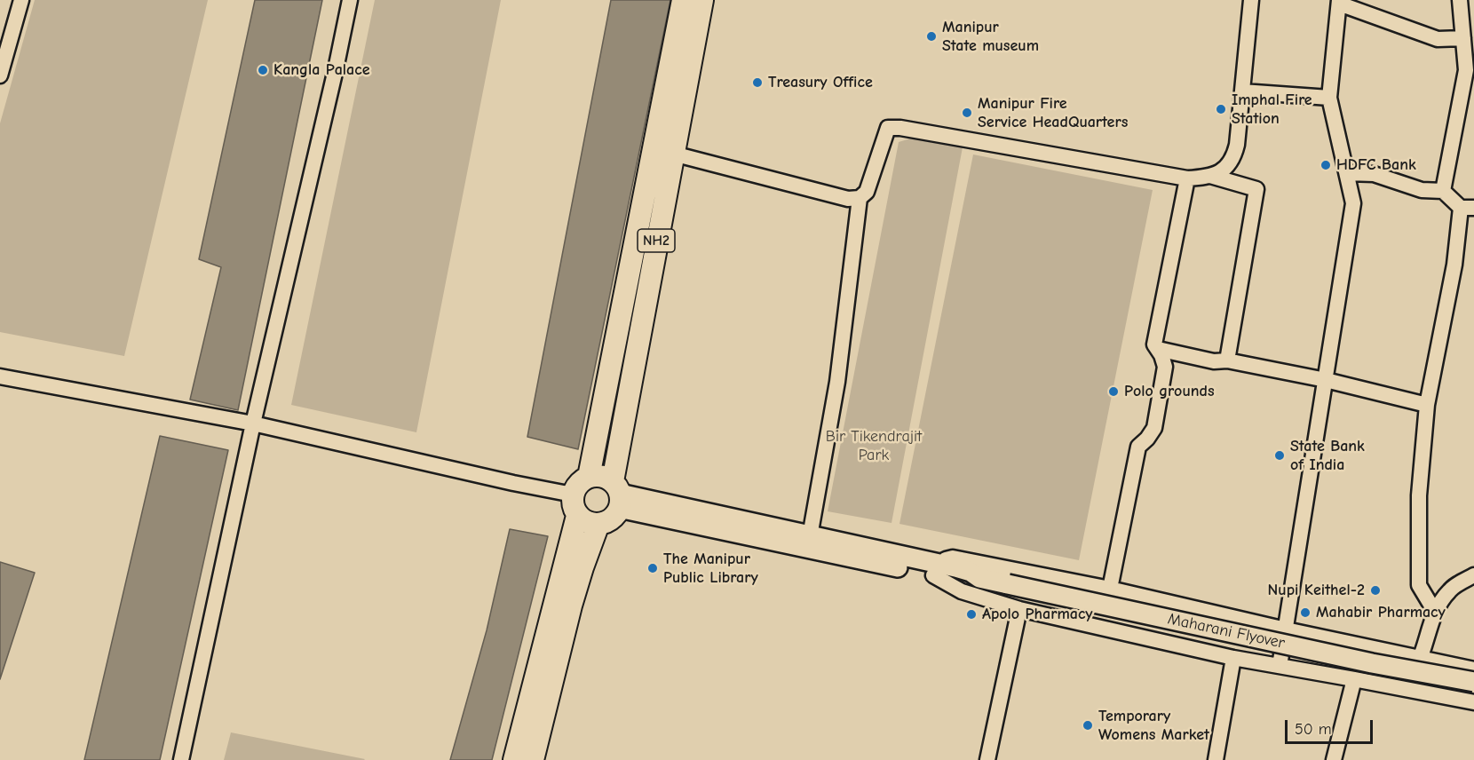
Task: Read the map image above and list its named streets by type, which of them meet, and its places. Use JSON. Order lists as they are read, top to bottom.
{
  "streets": {
    "highway": ["NH2"],
    "main road": ["Maharani Flyover"]
  },
  "parks": ["Bir Tikendrajit Park"],
  "places": [
    "Manipur State museum",
    "Kangla Palace",
    "Treasury Office",
    "Imphal Fire Station",
    "Manipur Fire Service HeadQuarters",
    "HDFC Bank",
    "Polo grounds",
    "State Bank of India",
    "The Manipur Public Library",
    "Nupi Keithel-2",
    "Mahabir Pharmacy",
    "Apolo Pharmacy",
    "Temporary Womens Market"
  ],
  "scale_bar": "50 m"
}
